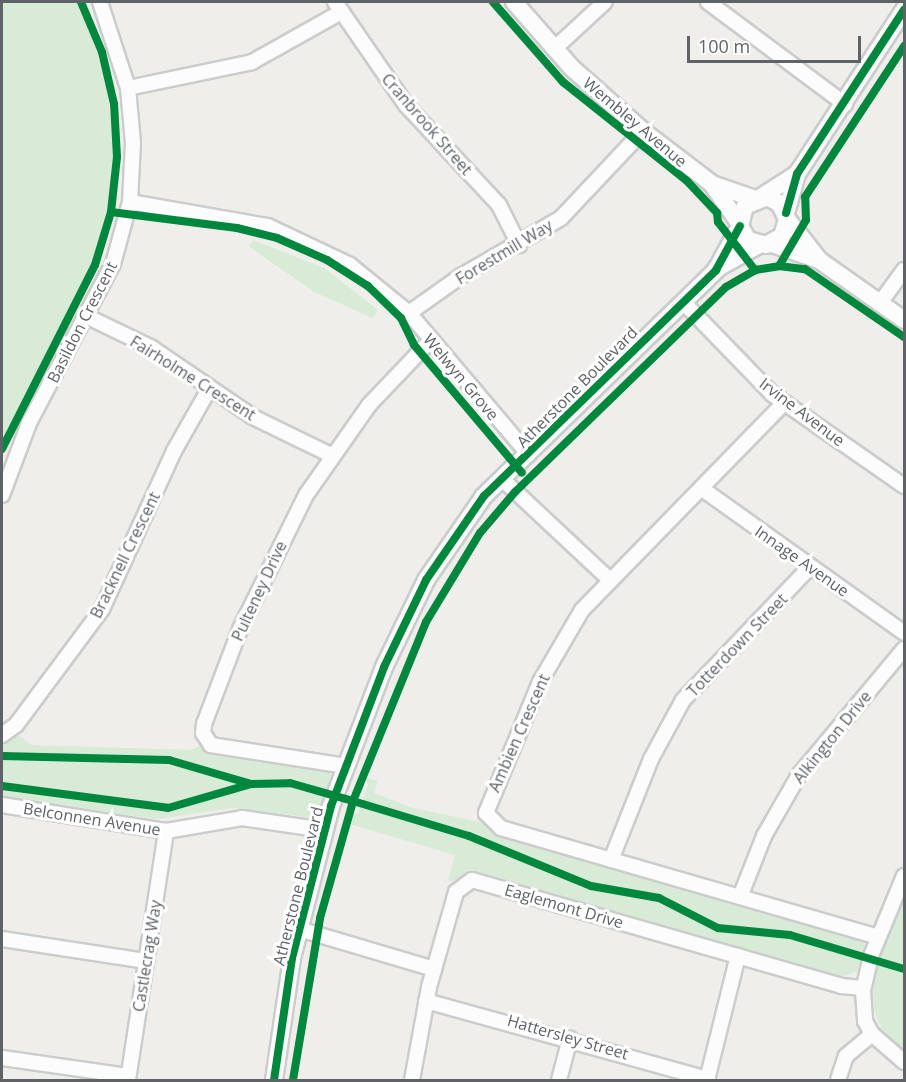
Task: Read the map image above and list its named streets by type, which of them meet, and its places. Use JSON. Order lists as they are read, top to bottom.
{
  "streets": {
    "street": [
      "Wembley Avenue",
      "Cranbrook Street",
      "Forestmill Way",
      "Basildon Crescent",
      "Welwyn Grove",
      "Fairholme Crescent",
      "Atherstone Boulevard",
      "Irvine Avenue",
      "Bracknell Crescent",
      "Innage Avenue",
      "Pulteney Drive",
      "Totterdown Street",
      "Ambien Crescent",
      "Alkington Drive",
      "Belconnen Avenue",
      "Eaglemont Drive",
      "Castlecrag Way",
      "Hattersley Street"
    ]
  },
  "crossings": [
    ["Wembley Avenue", "Forestmill Way"],
    ["Wembley Avenue", "Atherstone Boulevard"],
    ["Cranbrook Street", "Forestmill Way"],
    ["Forestmill Way", "Welwyn Grove"],
    ["Basildon Crescent", "Welwyn Grove"],
    ["Basildon Crescent", "Fairholme Crescent"],
    ["Welwyn Grove", "Atherstone Boulevard"],
    ["Welwyn Grove", "Pulteney Drive"],
    ["Fairholme Crescent", "Bracknell Crescent"],
    ["Fairholme Crescent", "Pulteney Drive"],
    ["Atherstone Boulevard", "Irvine Avenue"],
    ["Atherstone Boulevard", "Pulteney Drive"],
    ["Atherstone Boulevard", "Belconnen Avenue"],
    ["Irvine Avenue", "Ambien Crescent"],
    ["Innage Avenue", "Totterdown Street"],
    ["Innage Avenue", "Ambien Crescent"],
    ["Totterdown Street", "Ambien Crescent"],
    ["Ambien Crescent", "Alkington Drive"],
    ["Belconnen Avenue", "Castlecrag Way"],
    ["Eaglemont Drive", "Hattersley Street"]
  ],
  "scale_bar": "100 m"
}
